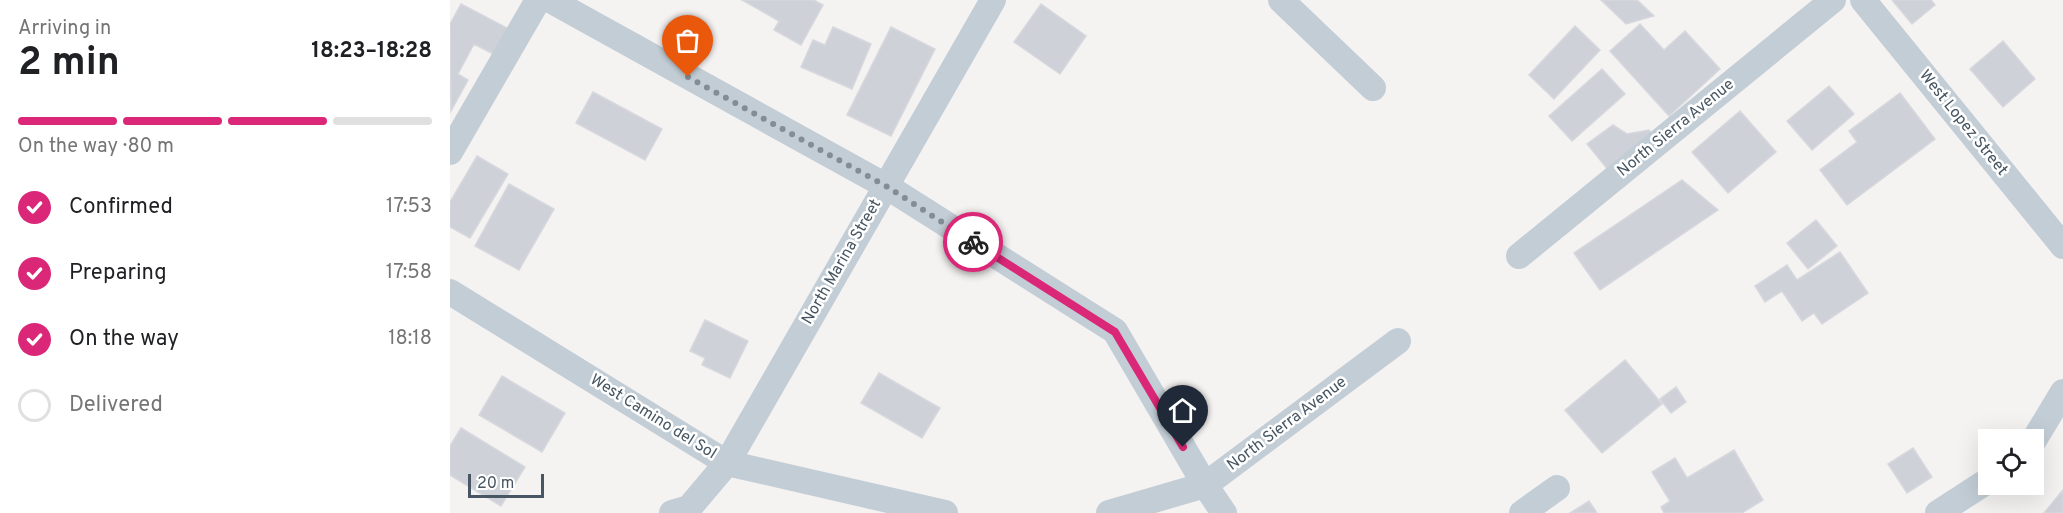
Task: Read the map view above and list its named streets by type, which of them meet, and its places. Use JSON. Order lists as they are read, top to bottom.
{
  "streets": {
    "street": [
      "West Lopez Street",
      "North Sierra Avenue",
      "North Marina Street",
      "West Camino del Sol"
    ]
  },
  "crossings": [
    ["North Marina Street", "West Camino del Sol"]
  ],
  "scale_bar": "20 m",
  "page": {
    "heading": ["2 min", "Arriving in", "18:23–18:28"],
    "bar": "On the way · 80 m",
    "list": [
      ["Confirmed", "17:53"],
      ["Preparing", "17:58"],
      ["On the way", "18:18"],
      "Delivered"
    ],
    "scale": "20 m"
  }
}
